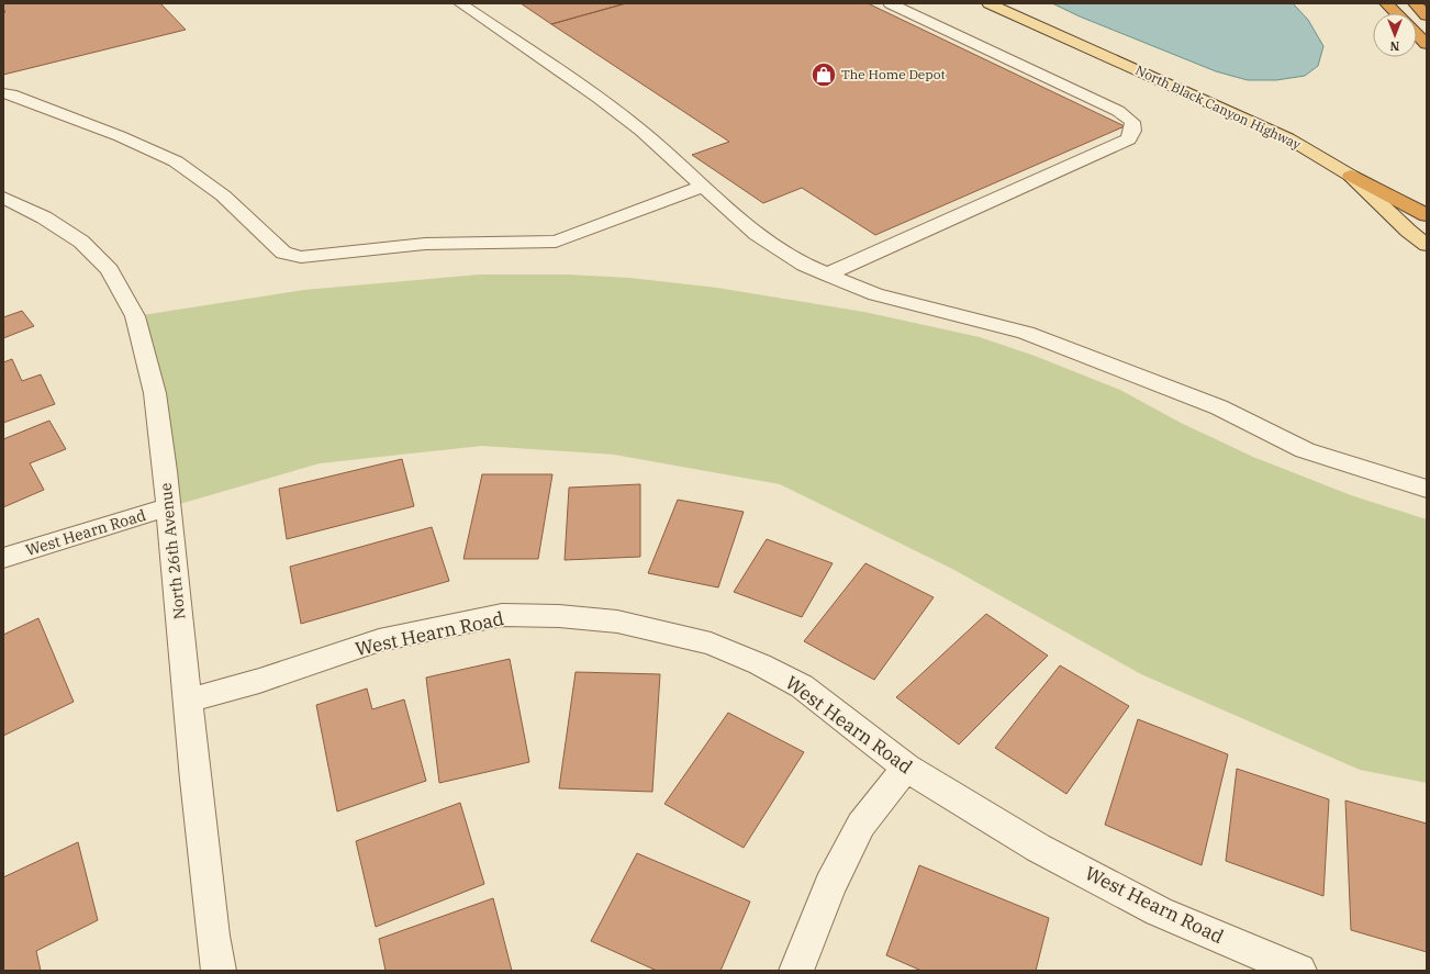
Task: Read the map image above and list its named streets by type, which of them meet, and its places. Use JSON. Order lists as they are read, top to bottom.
{
  "streets": {
    "main road": ["North Black Canyon Highway"],
    "street": ["West Hearn Road", "North 26th Avenue"]
  },
  "crossings": [
    ["West Hearn Road", "North 26th Avenue"]
  ],
  "places": {
    "shop": ["The Home Depot"]
  },
  "north": "bottom"
}
